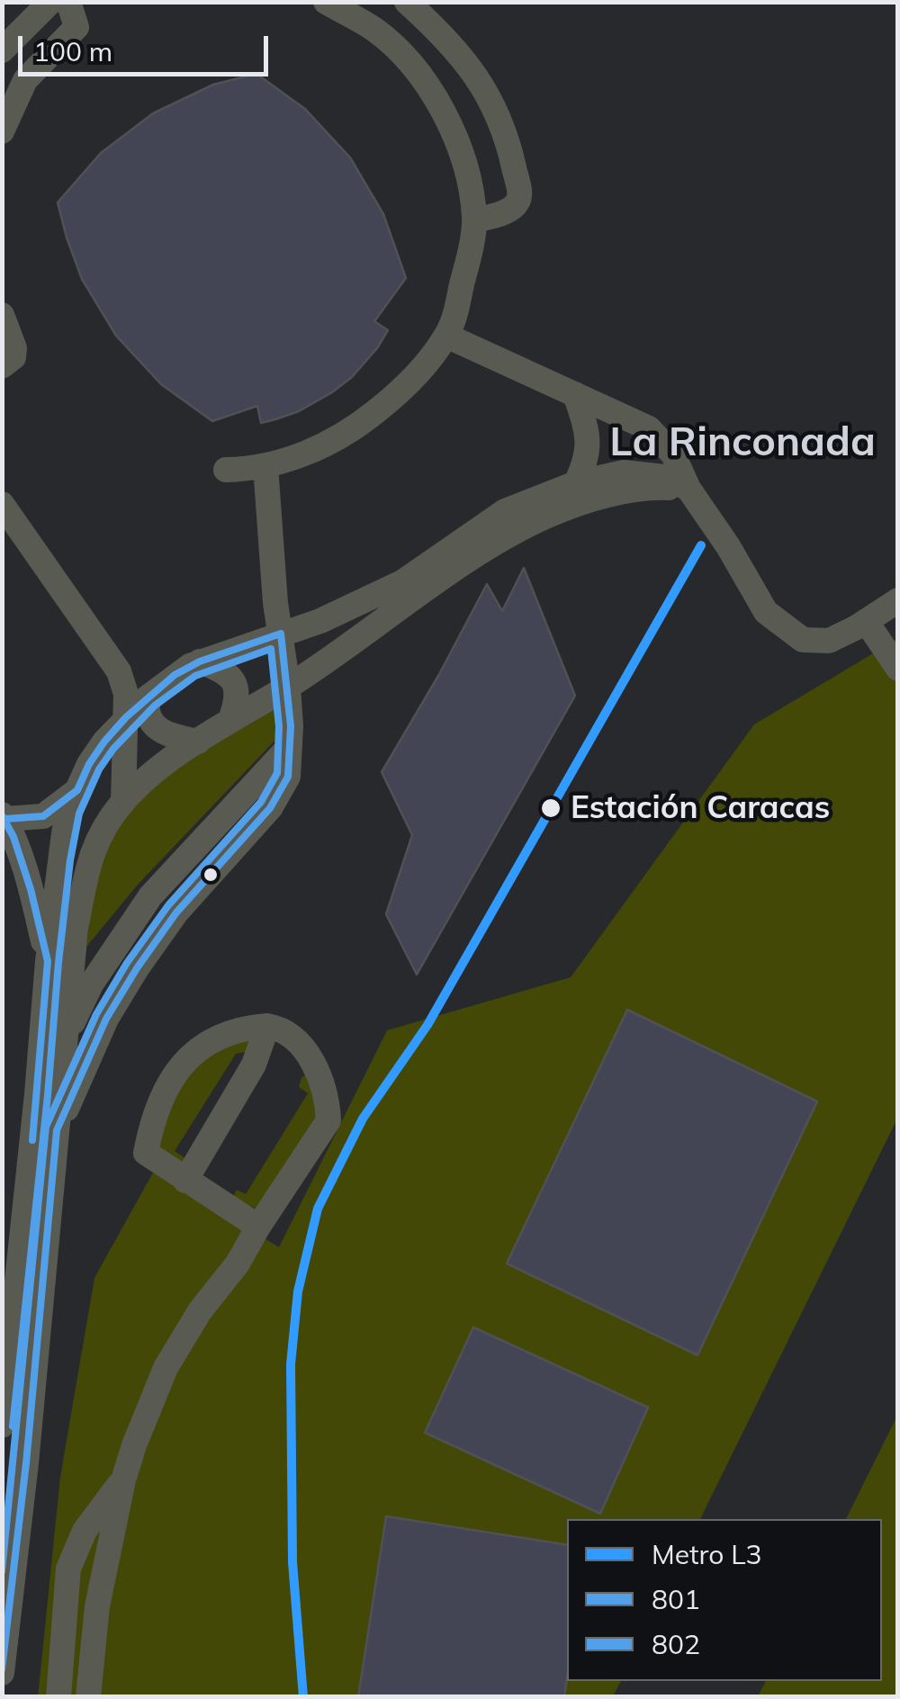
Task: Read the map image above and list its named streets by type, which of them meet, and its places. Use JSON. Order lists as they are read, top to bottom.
{
  "districts": ["La Rinconada"],
  "places": ["Estación Caracas"],
  "lines": ["metro line L3", "transit line 801", "transit line 802"],
  "legend": ["Metro L3", "801", "802"],
  "scale_bar": "100 m"
}
